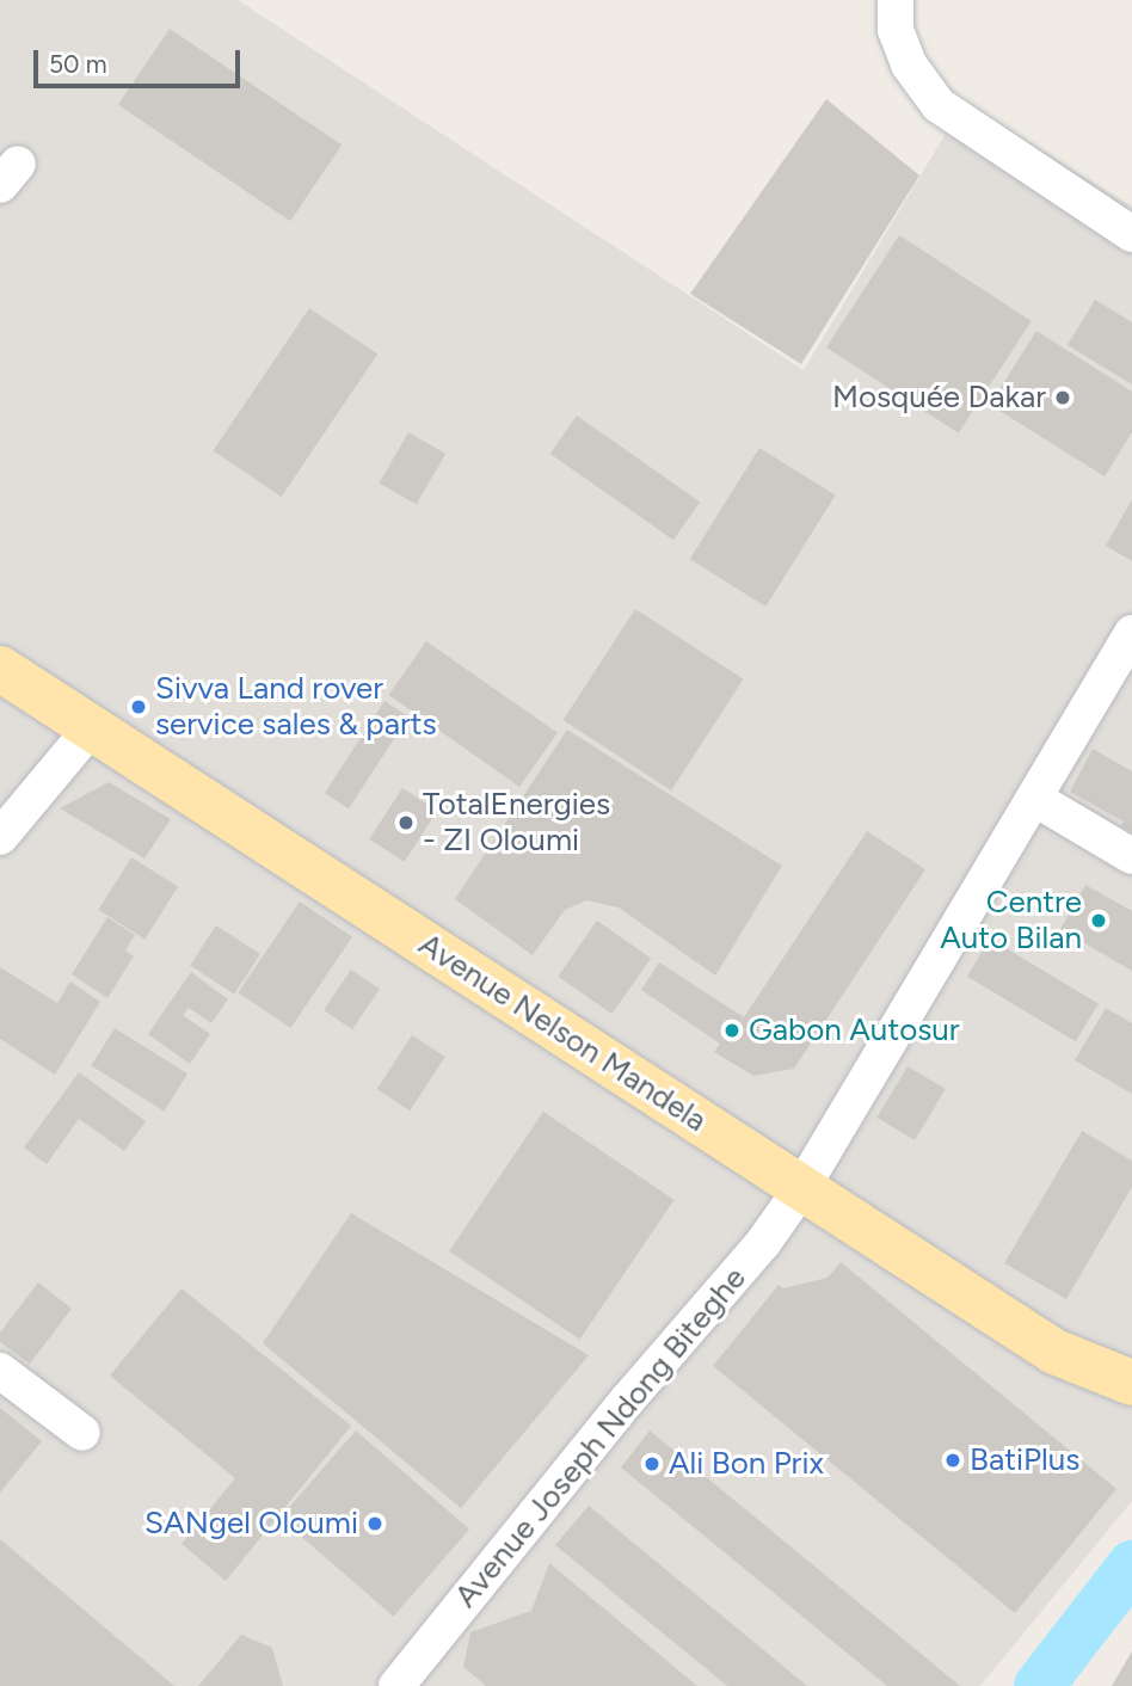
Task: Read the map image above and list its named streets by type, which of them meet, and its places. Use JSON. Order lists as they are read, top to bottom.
{
  "streets": {
    "main road": ["Avenue Nelson Mandela"],
    "street": ["Avenue Joseph Ndong Biteghe"]
  },
  "crossings": [
    ["Avenue Nelson Mandela", "Avenue Joseph Ndong Biteghe"]
  ],
  "places": [
    "Mosquée Dakar",
    "Sivva Land rover service sales & parts",
    "TotalEnergies - ZI Oloumi",
    "Centre Auto Bilan",
    "Gabon Autosur",
    "BatiPlus",
    "Ali Bon Prix",
    "SANgel Oloumi"
  ],
  "scale_bar": "50 m"
}
